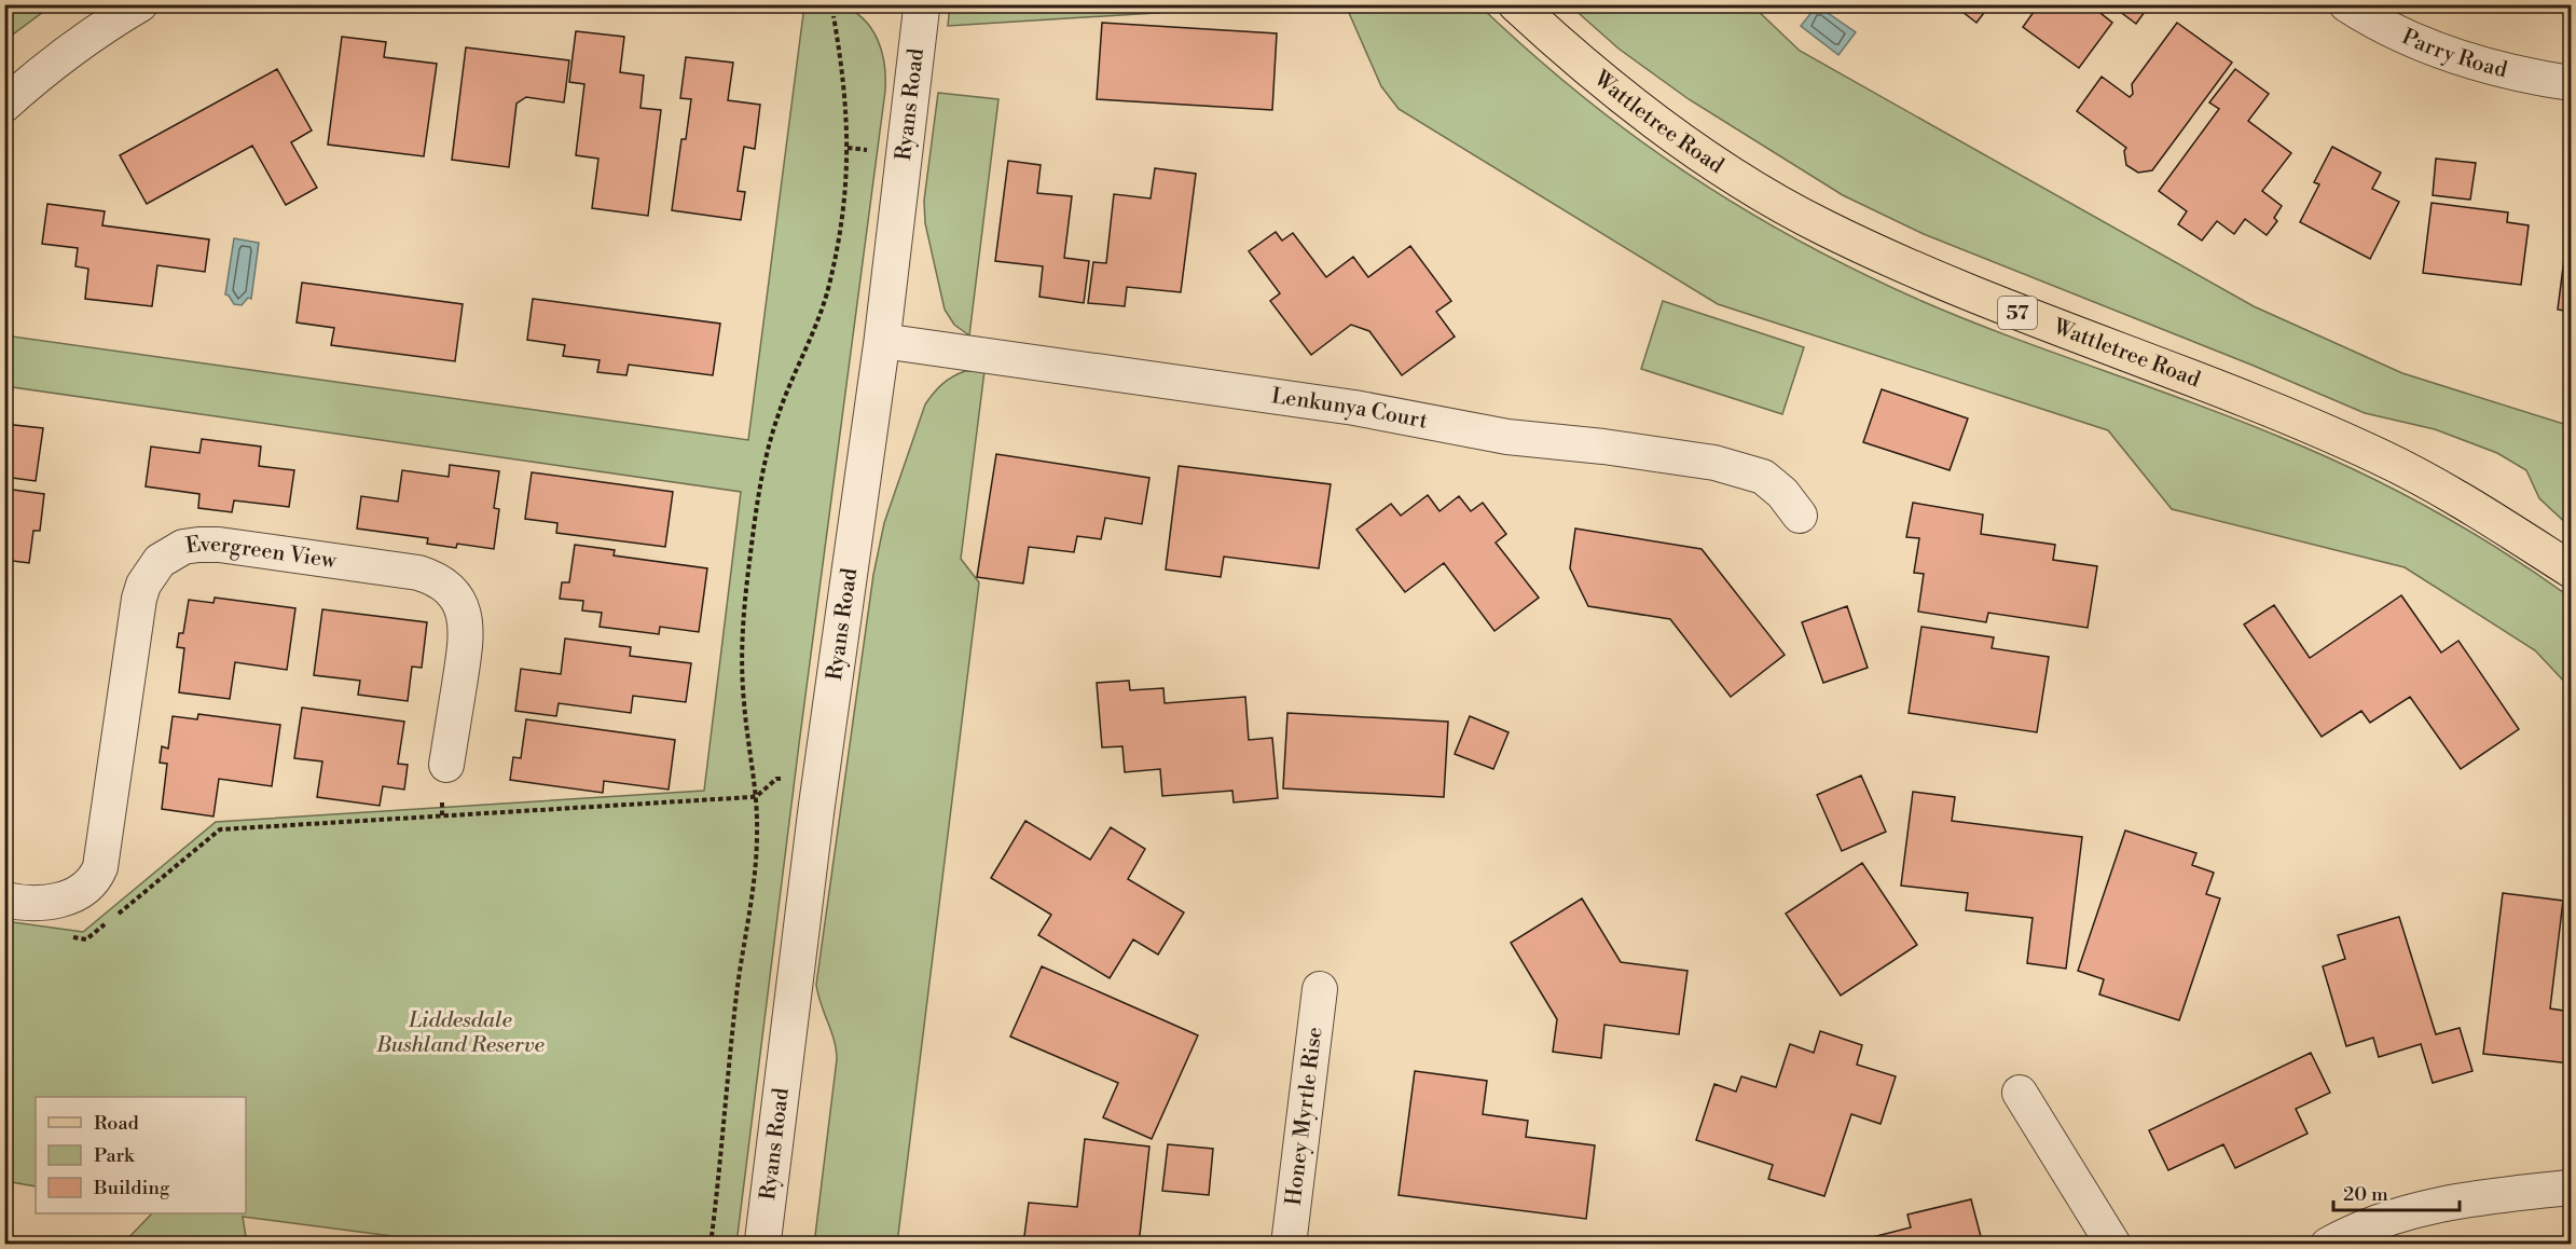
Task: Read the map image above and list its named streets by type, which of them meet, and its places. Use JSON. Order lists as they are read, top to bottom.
{
  "streets": {
    "main road": ["Wattletree Road", "57"],
    "street": [
      "Parry Road",
      "Ryans Road",
      "Lenkunya Court",
      "Evergreen View",
      "Honey Myrtle Rise"
    ]
  },
  "crossings": [
    ["Ryans Road", "Lenkunya Court"]
  ],
  "parks": ["Liddesdale Bushland Reserve"],
  "legend": ["Road", "Park", "Building"],
  "scale_bar": "20 m"
}
